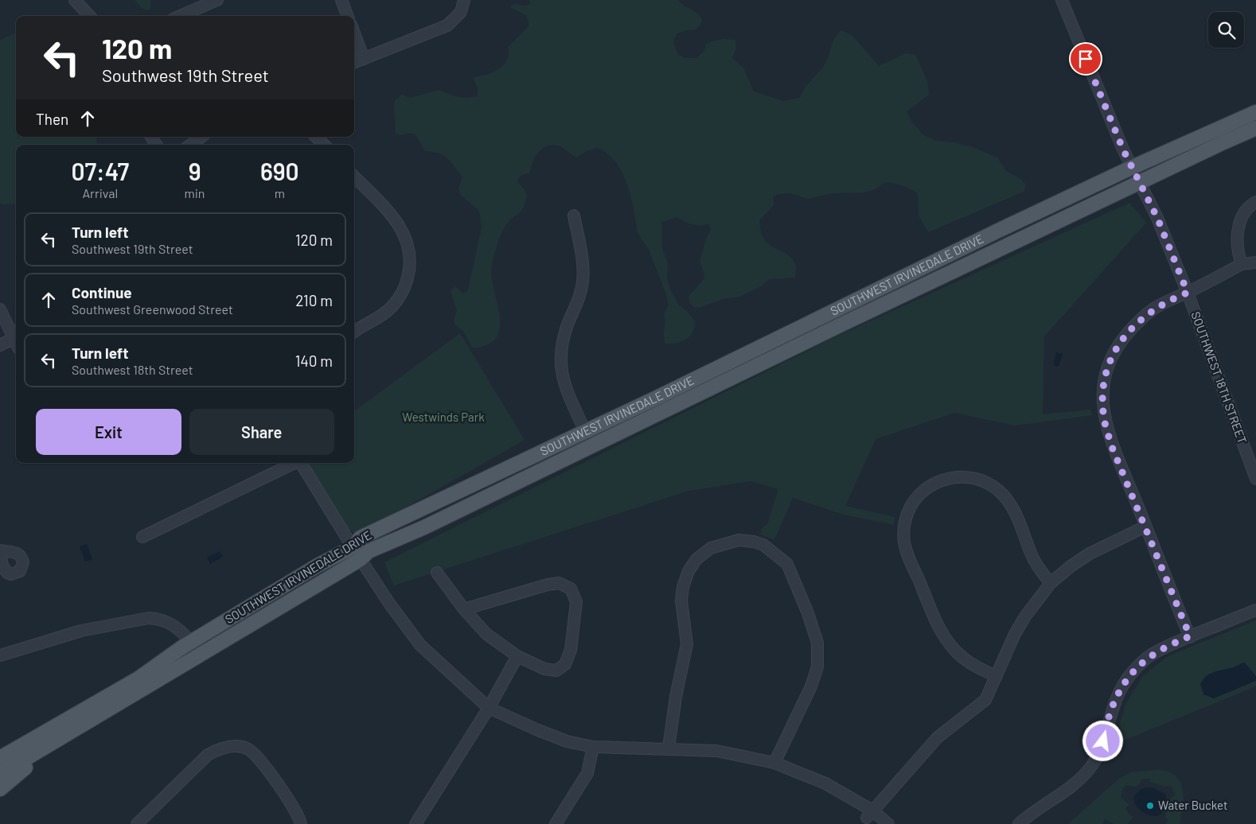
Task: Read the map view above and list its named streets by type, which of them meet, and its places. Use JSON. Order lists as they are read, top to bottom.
{
  "streets": {
    "main road": ["SOUTHWEST IRVINEDALE DRIVE"],
    "street": ["SOUTHWEST 18TH STREET"]
  },
  "crossings": [
    ["SOUTHWEST IRVINEDALE DRIVE", "SOUTHWEST 18TH STREET"]
  ],
  "parks": ["Westwinds Park"],
  "places": ["Water Bucket"],
  "page": {
    "turn": ["120 m", "Southwest 19th Street"],
    "then": "Then",
    "eta": [
      "07:47",
      "Arrival",
      "9",
      "min",
      "690",
      "m"
    ],
    "list": [
      {
        "name": "Turn left",
        "note": "Southwest 19th Street",
        "value": "120 m"
      },
      {
        "name": "Continue",
        "note": "Southwest Greenwood Street",
        "value": "210 m"
      },
      {
        "name": "Turn left",
        "note": "Southwest 18th Street",
        "value": "140 m"
      }
    ],
    "buttons": ["Exit", "Share"]
  }
}
